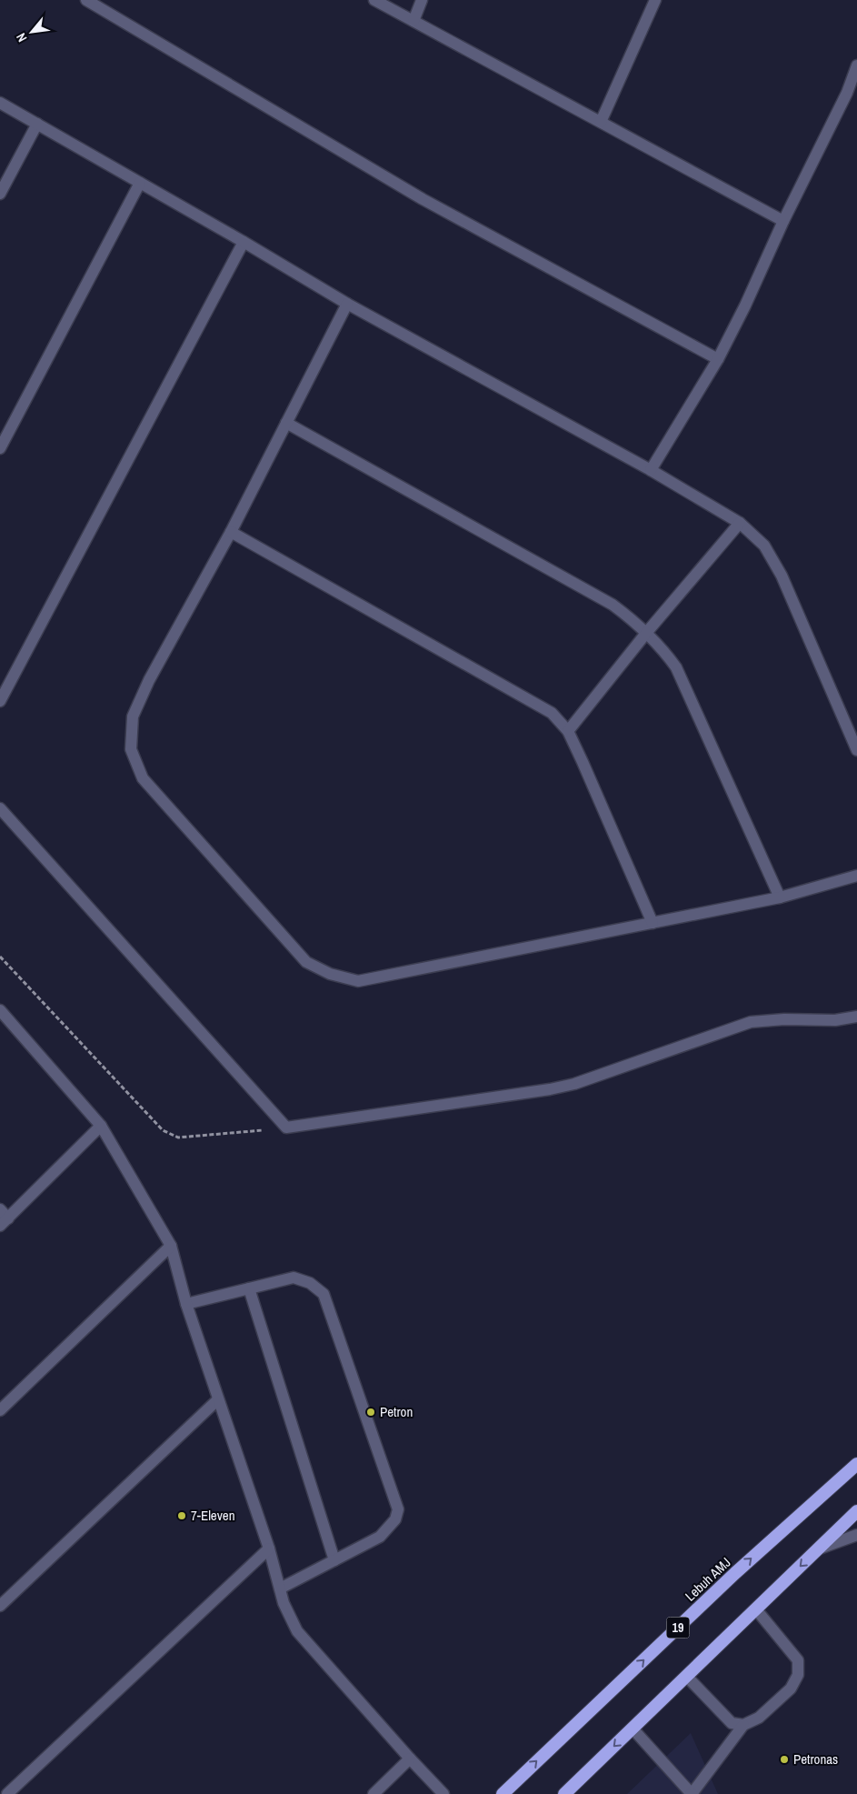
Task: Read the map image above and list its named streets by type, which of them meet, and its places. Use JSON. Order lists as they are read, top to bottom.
{
  "streets": {
    "highway": ["Lebuh AMJ", "19"]
  },
  "places": ["Petron", "7-Eleven", "Petronas"],
  "north": "bottom left"
}
